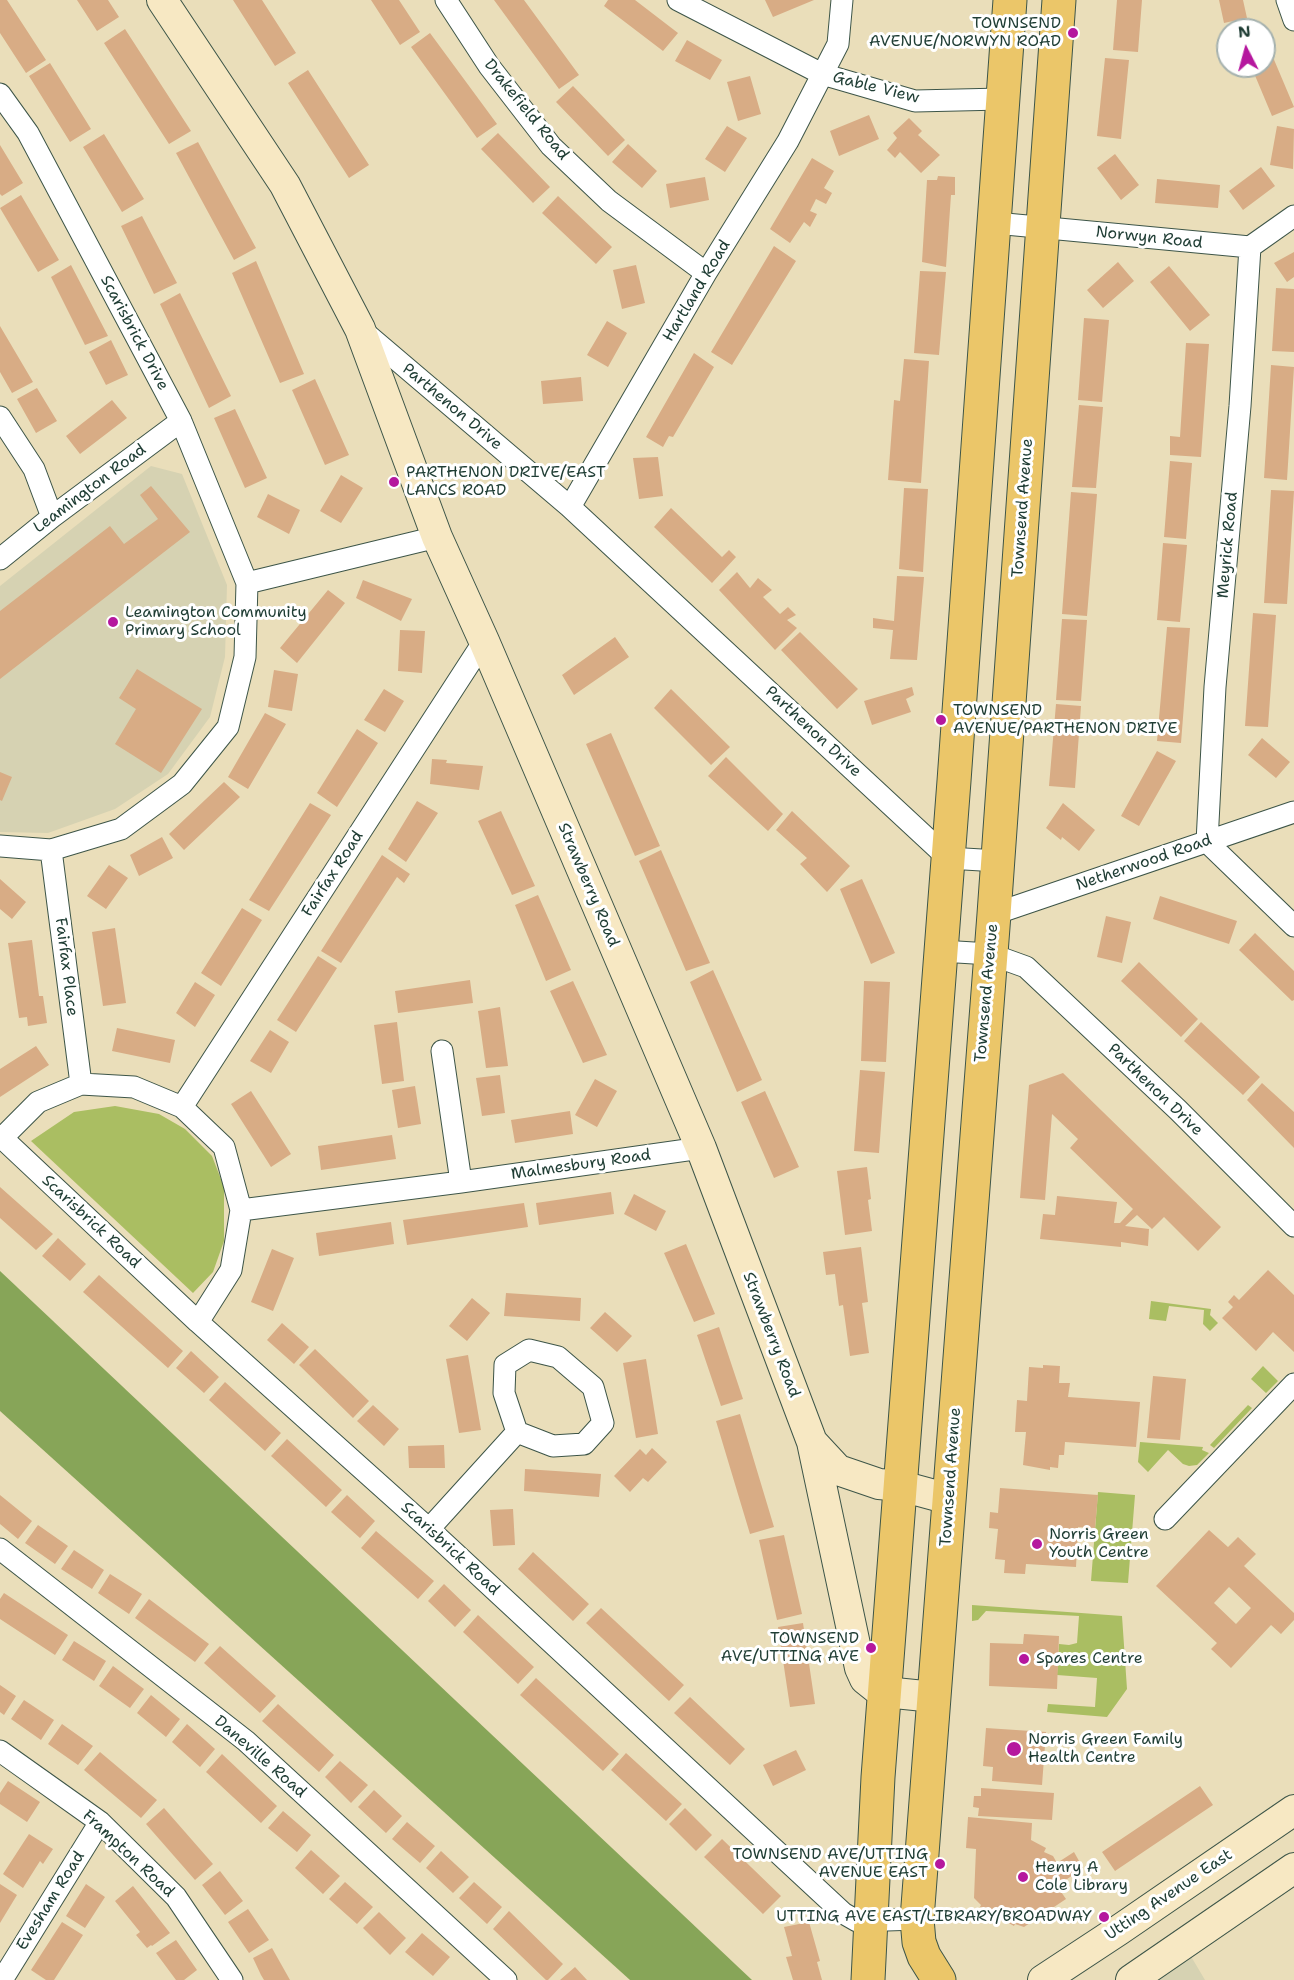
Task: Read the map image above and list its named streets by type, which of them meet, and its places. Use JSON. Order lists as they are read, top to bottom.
{
  "streets": {
    "main road": [
      "Parthenon Drive",
      "Townsend Avenue",
      "Strawberry Road",
      "Utting Avenue East"
    ],
    "street": [
      "Gable View",
      "Drakefield Road",
      "Norwyn Road",
      "Hartland Road",
      "Scarisbrick Drive",
      "Leamington Road",
      "Meyrick Road",
      "Netherwood Road",
      "Fairfax Road",
      "Fairfax Place",
      "Malmesbury Road",
      "Scarisbrick Road",
      "Daneville Road",
      "Frampton Road",
      "Evesham Road"
    ]
  },
  "crossings": [
    ["Gable View", "Hartland Road"],
    ["Drakefield Road", "Hartland Road"],
    ["Norwyn Road", "Townsend Avenue"],
    ["Norwyn Road", "Meyrick Road"],
    ["Hartland Road", "Parthenon Drive"],
    ["Scarisbrick Drive", "Leamington Road"],
    ["Scarisbrick Drive", "Fairfax Place"],
    ["Parthenon Drive", "Townsend Avenue"],
    ["Parthenon Drive", "Strawberry Road"],
    ["Townsend Avenue", "Netherwood Road"],
    ["Townsend Avenue", "Strawberry Road"],
    ["Townsend Avenue", "Scarisbrick Road"],
    ["Meyrick Road", "Netherwood Road"],
    ["Fairfax Road", "Strawberry Road"],
    ["Strawberry Road", "Malmesbury Road"],
    ["Frampton Road", "Evesham Road"]
  ],
  "places": [
    "TOWNSEND AVENUE/NORWYN ROAD",
    "PARTHENON DRIVE/EAST LANCS ROAD",
    "Leamington Community Primary School",
    "TOWNSEND AVENUE/PARTHENON DRIVE",
    "Norris Green Youth Centre",
    "TOWNSEND AVE/UTTING AVE",
    "Spares Centre",
    "Norris Green Family Health Centre",
    "TOWNSEND AVE/UTTING AVENUE EAST",
    "Henry A Cole Library",
    "UTTING AVE EAST/LIBRARY/BROADWAY"
  ],
  "north": "top"
}
